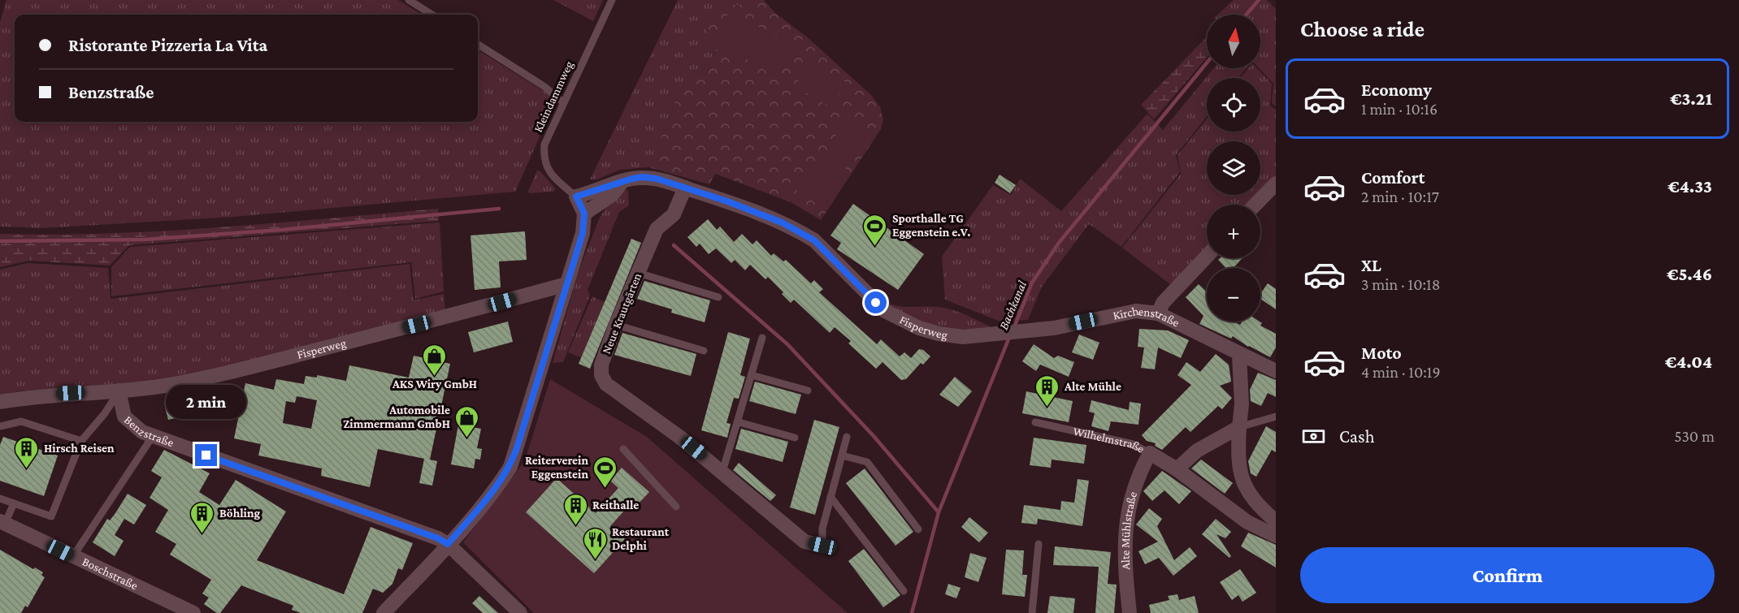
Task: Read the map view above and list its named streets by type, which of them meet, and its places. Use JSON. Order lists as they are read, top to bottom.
{
  "streets": {
    "street": [
      "Neue Krautgärten",
      "Kirchenstraße",
      "Fisperweg",
      "Benzstraße",
      "Wilhelmstraße",
      "Alte Mühlstraße",
      "Boschstraße"
    ],
    "lane": ["Kleindammweg"]
  },
  "crossings": [
    ["Kleindammweg", "Fisperweg"],
    ["Neue Krautgärten", "Fisperweg"],
    ["Kirchenstraße", "Fisperweg"],
    ["Fisperweg", "Benzstraße"],
    ["Wilhelmstraße", "Alte Mühlstraße"]
  ],
  "water": ["Bachkanal"],
  "places": {
    "sports": ["Sporthalle TG Eggenstein e.V.", "Reiterverein Eggenstein"],
    "shop": ["AKS Wiry GmbH", "Automobile Zimmermann GmbH"],
    "building": [
      "Alte Mühle",
      "Hirsch Reisen",
      "Reithalle",
      "Böhling"
    ],
    "restaurant": ["Restaurant Delphi"]
  },
  "north": "top",
  "page": {
    "heading": "Choose a ride",
    "map_buttons": ["+", "−"],
    "banner": ["Ristorante Pizzeria La Vita", "Benzstraße"],
    "list": [
      {
        "name": "Economy",
        "note": "1 min · 10:16",
        "value": "€3.21"
      },
      {
        "name": "Comfort",
        "note": "2 min · 10:17",
        "value": "€4.33"
      },
      {
        "name": "XL",
        "note": "3 min · 10:18",
        "value": "€5.46"
      },
      {
        "name": "Moto",
        "note": "4 min · 10:19",
        "value": "€4.04"
      }
    ],
    "bubble": "2 min",
    "pay": ["Cash", "530 m"],
    "buttons": "Confirm"
  }
}
